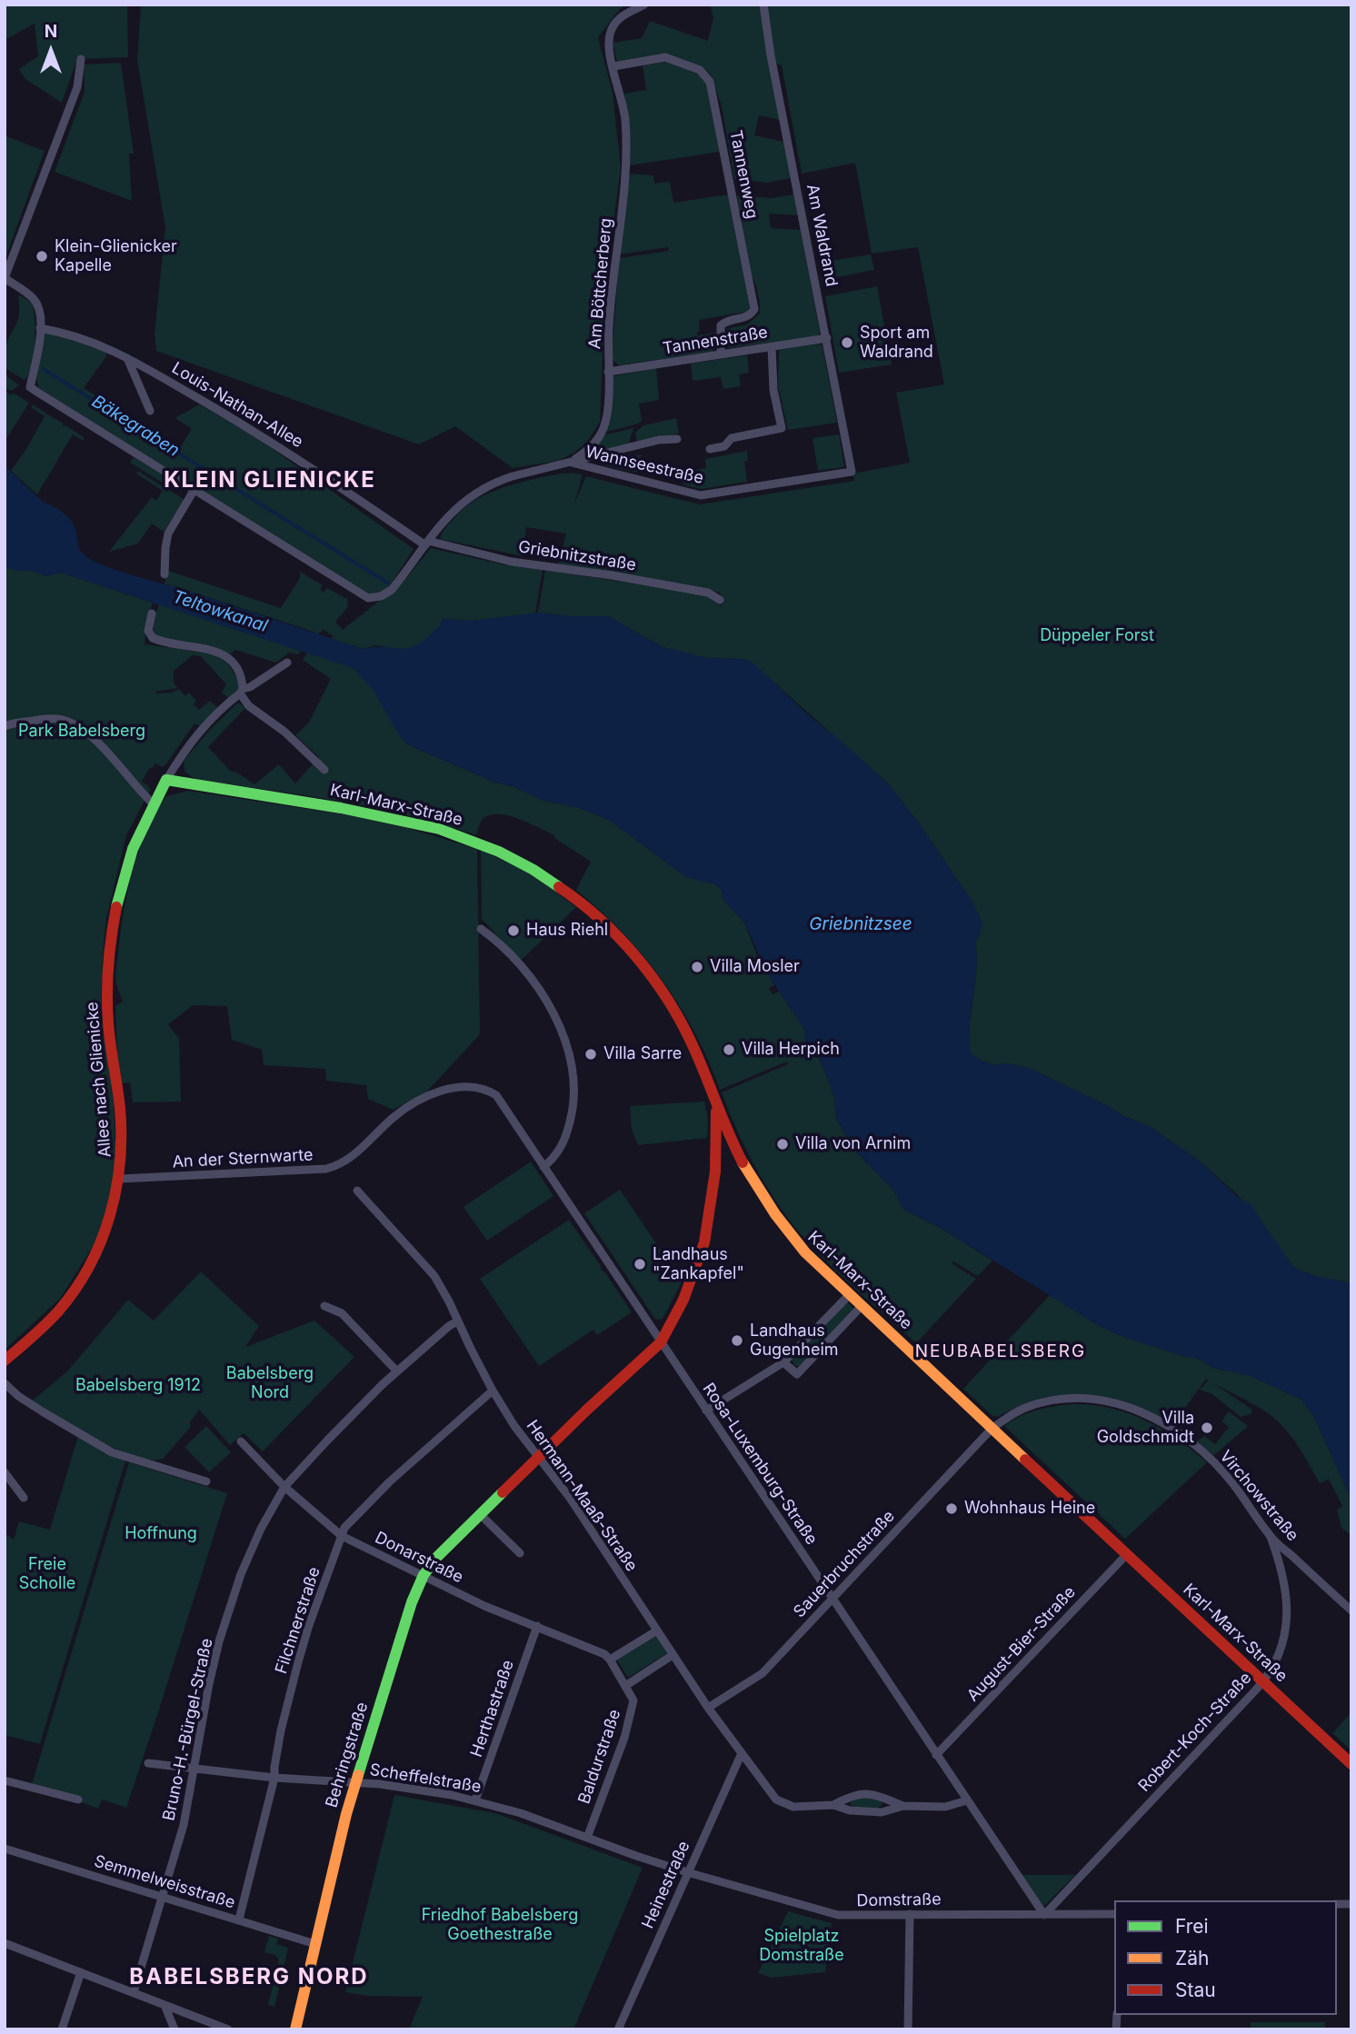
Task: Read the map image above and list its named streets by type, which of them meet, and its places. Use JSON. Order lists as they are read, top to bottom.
{
  "streets": {
    "street": [
      "Tannenweg",
      "Am Waldrand",
      "Am Böttcherberg",
      "Tannenstraße",
      "Louis-Nathan-Allee",
      "Wannseestraße",
      "Griebnitzstraße",
      "Karl-Marx-Straße",
      "Allee nach Glienicke",
      "An der Sternwarte",
      "Rosa-Luxemburg-Straße",
      "Hermann-Maaß-Straße",
      "Virchowstraße",
      "Donarstraße",
      "Sauerbruchstraße",
      "Filchnerstraße",
      "August-Bier-Straße",
      "Herthastraße",
      "Bruno-H.-Bürgel-Straße",
      "Robert-Koch-Straße",
      "Behringstraße",
      "Baldurstraße",
      "Scheffelstraße",
      "Semmelweisstraße",
      "Heinestraße",
      "Domstraße"
    ]
  },
  "crossings": [
    ["Tannenweg", "Am Böttcherberg"],
    ["Tannenweg", "Tannenstraße"],
    ["Am Waldrand", "Tannenstraße"],
    ["Am Waldrand", "Wannseestraße"],
    ["Am Böttcherberg", "Tannenstraße"],
    ["Am Böttcherberg", "Wannseestraße"],
    ["Tannenstraße", "Wannseestraße"],
    ["Louis-Nathan-Allee", "Wannseestraße"],
    ["Louis-Nathan-Allee", "Griebnitzstraße"],
    ["Wannseestraße", "Griebnitzstraße"],
    ["Karl-Marx-Straße", "Allee nach Glienicke"],
    ["Karl-Marx-Straße", "Virchowstraße"],
    ["Karl-Marx-Straße", "Sauerbruchstraße"],
    ["Karl-Marx-Straße", "August-Bier-Straße"],
    ["Karl-Marx-Straße", "Robert-Koch-Straße"],
    ["Karl-Marx-Straße", "Behringstraße"],
    ["Allee nach Glienicke", "An der Sternwarte"],
    ["An der Sternwarte", "Rosa-Luxemburg-Straße"],
    ["Rosa-Luxemburg-Straße", "Hermann-Maaß-Straße"],
    ["Rosa-Luxemburg-Straße", "Sauerbruchstraße"],
    ["Rosa-Luxemburg-Straße", "August-Bier-Straße"],
    ["Rosa-Luxemburg-Straße", "Robert-Koch-Straße"],
    ["Rosa-Luxemburg-Straße", "Behringstraße"],
    ["Rosa-Luxemburg-Straße", "Domstraße"],
    ["Hermann-Maaß-Straße", "Sauerbruchstraße"],
    ["Hermann-Maaß-Straße", "Filchnerstraße"],
    ["Hermann-Maaß-Straße", "Bruno-H.-Bürgel-Straße"],
    ["Hermann-Maaß-Straße", "Behringstraße"],
    ["Hermann-Maaß-Straße", "Heinestraße"],
    ["Virchowstraße", "Sauerbruchstraße"],
    ["Virchowstraße", "Robert-Koch-Straße"],
    ["Donarstraße", "Filchnerstraße"],
    ["Donarstraße", "Herthastraße"],
    ["Donarstraße", "Bruno-H.-Bürgel-Straße"],
    ["Donarstraße", "Behringstraße"],
    ["Filchnerstraße", "Scheffelstraße"],
    ["Filchnerstraße", "Semmelweisstraße"],
    ["Herthastraße", "Scheffelstraße"],
    ["Bruno-H.-Bürgel-Straße", "Scheffelstraße"],
    ["Bruno-H.-Bürgel-Straße", "Semmelweisstraße"],
    ["Robert-Koch-Straße", "Domstraße"],
    ["Behringstraße", "Scheffelstraße"],
    ["Behringstraße", "Semmelweisstraße"],
    ["Baldurstraße", "Scheffelstraße"],
    ["Scheffelstraße", "Heinestraße"],
    ["Scheffelstraße", "Domstraße"],
    ["Heinestraße", "Domstraße"]
  ],
  "districts": ["KLEIN GLIENICKE", "NEUBABELSBERG", "BABELSBERG NORD"],
  "water": ["Bäkegraben", "Teltowkanal", "Griebnitzsee"],
  "parks": [
    "Düppeler Forst",
    "Park Babelsberg",
    "Babelsberg Nord",
    "Babelsberg 1912",
    "Hoffnung",
    "Freie Scholle",
    "Friedhof Babelsberg Goethestraße",
    "Spielplatz Domstraße"
  ],
  "places": [
    "Klein-Glienicker Kapelle",
    "Sport am Waldrand",
    "Haus Riehl",
    "Villa Mosler",
    "Villa Herpich",
    "Villa Sarre",
    "Villa von Arnim",
    "Landhaus \"Zankapfel\"",
    "Landhaus Gugenheim",
    "Villa Goldschmidt",
    "Wohnhaus Heine"
  ],
  "legend": ["Frei", "Zäh", "Stau"],
  "north": "top"
}
